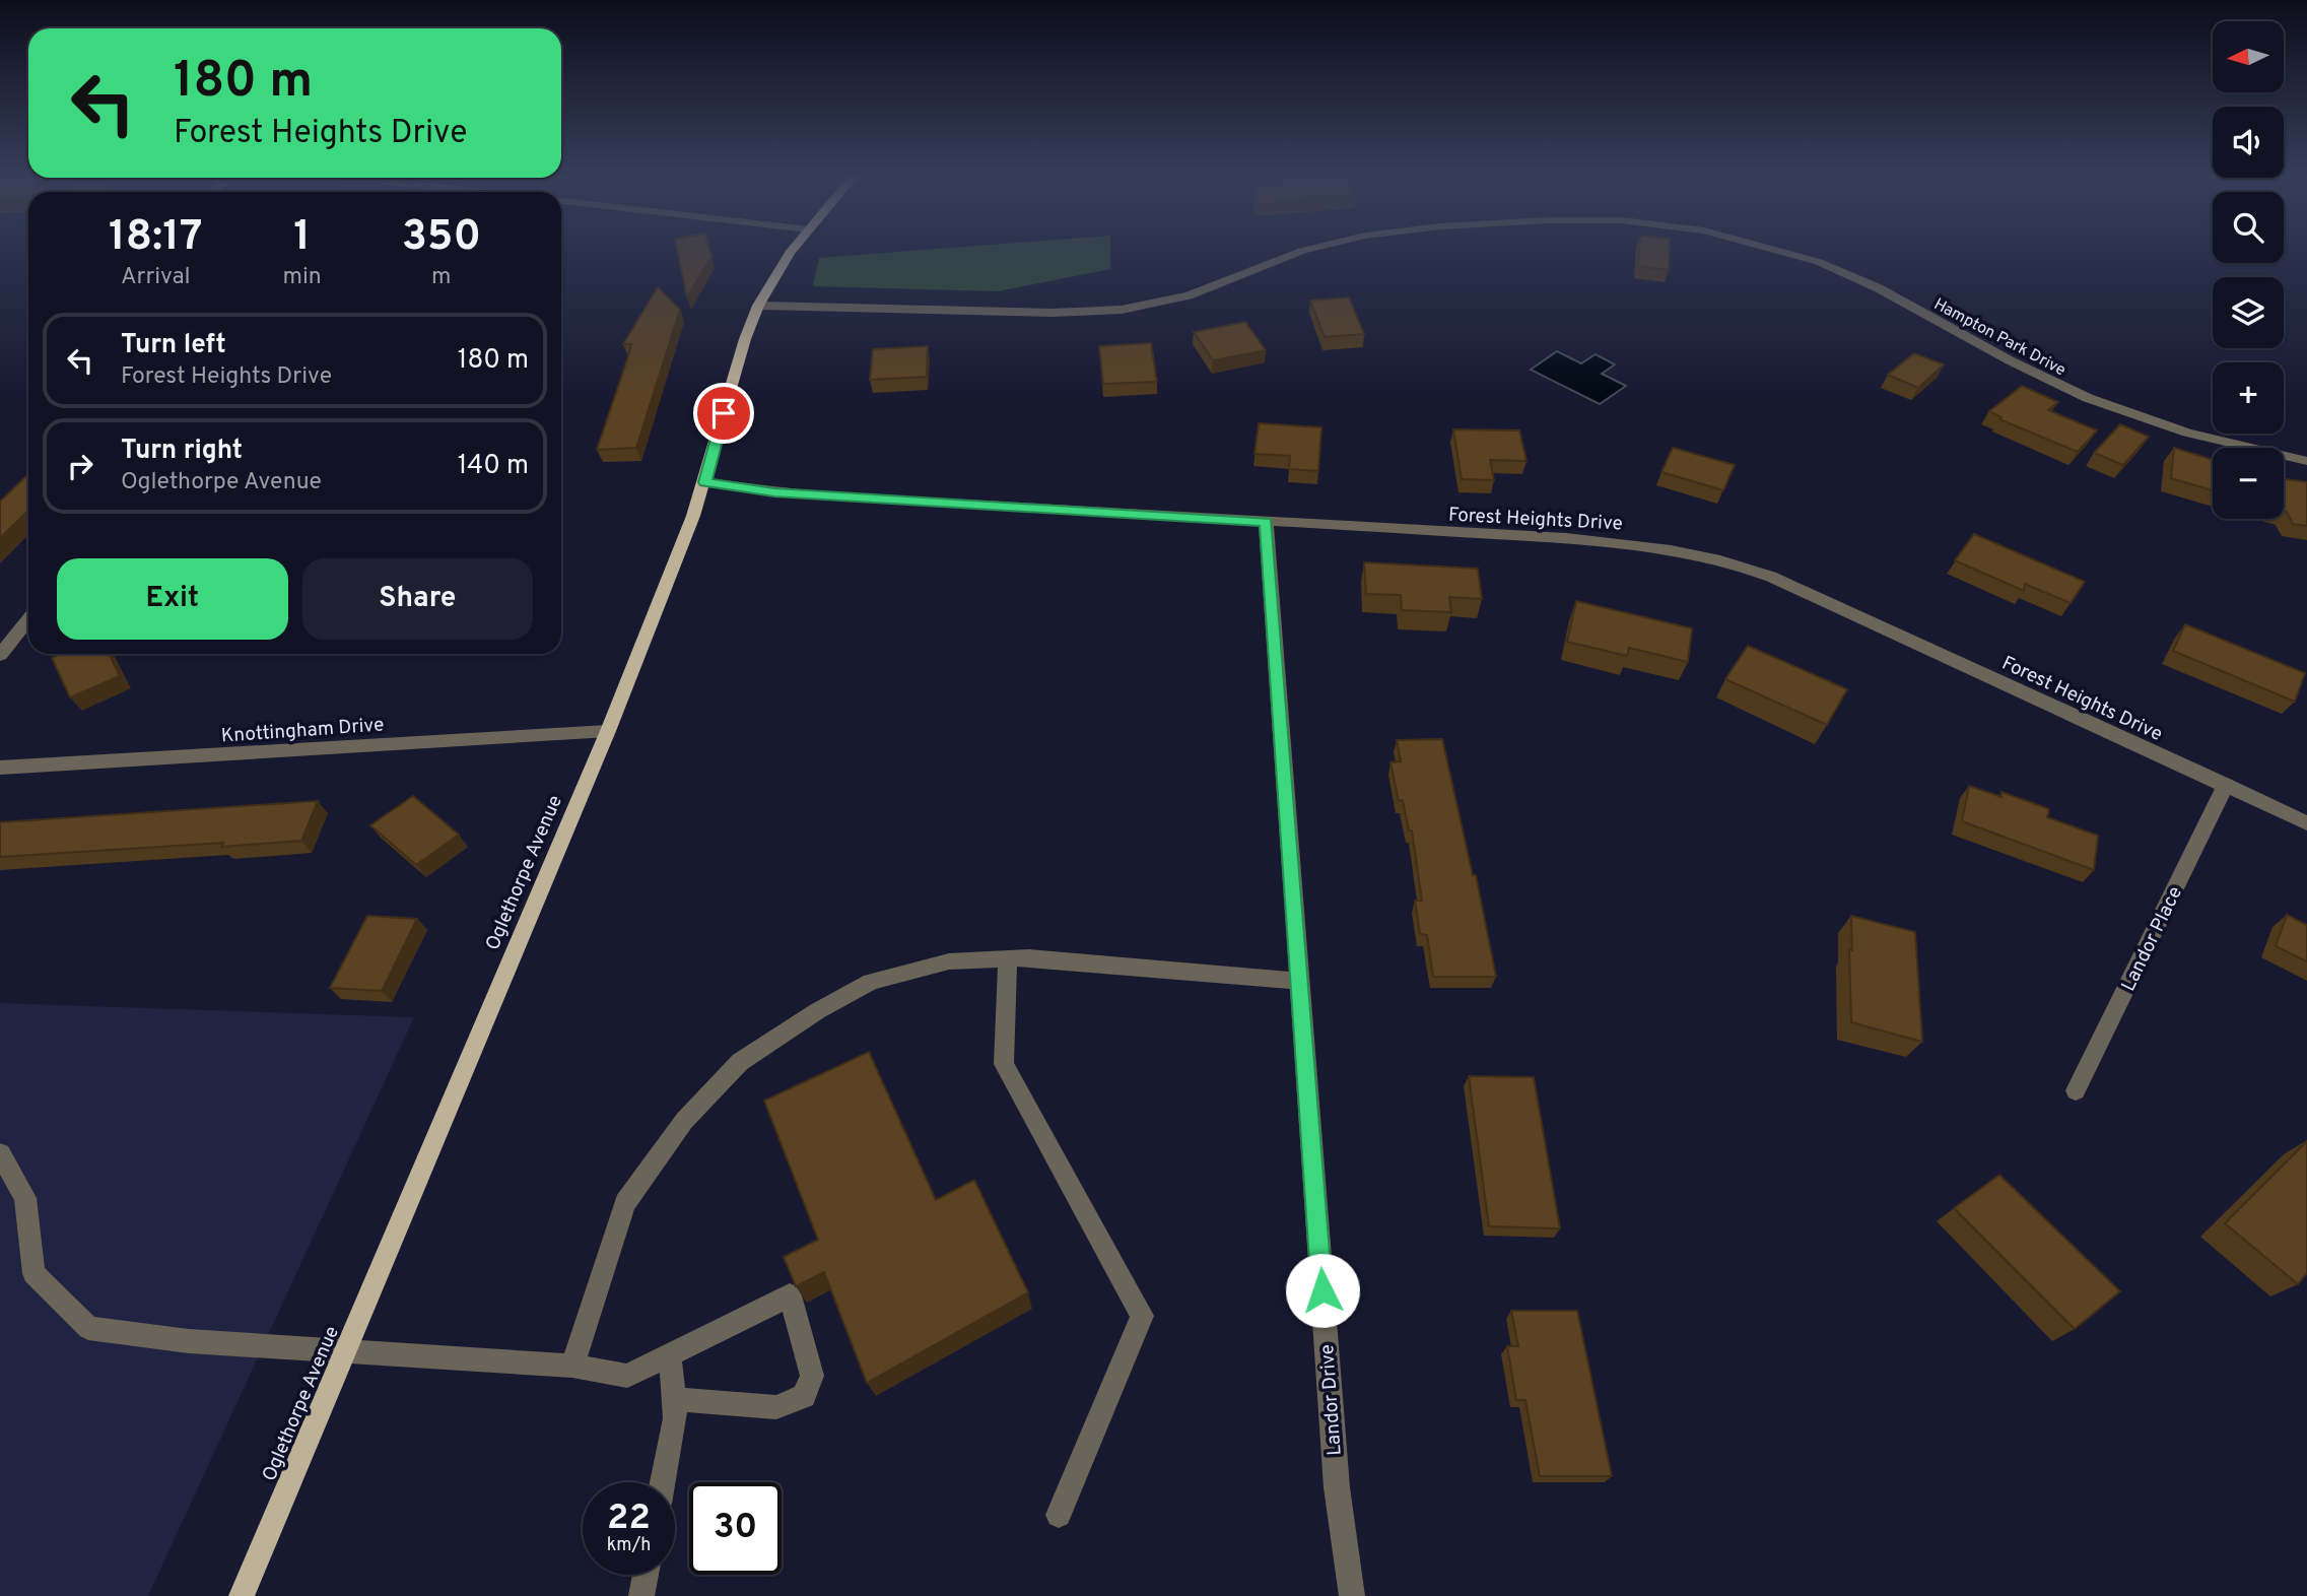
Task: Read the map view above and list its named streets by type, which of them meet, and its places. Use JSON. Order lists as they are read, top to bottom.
{
  "streets": {
    "main road": ["Oglethorpe Avenue"],
    "street": [
      "Hampton Park Drive",
      "Forest Heights Drive",
      "Knottingham Drive",
      "Landor Place",
      "Landor Drive"
    ]
  },
  "crossings": [
    ["Hampton Park Drive", "Oglethorpe Avenue"],
    ["Forest Heights Drive", "Oglethorpe Avenue"],
    ["Forest Heights Drive", "Landor Place"],
    ["Forest Heights Drive", "Landor Drive"],
    ["Knottingham Drive", "Oglethorpe Avenue"]
  ],
  "north": "left",
  "page": {
    "map_buttons": ["+", "−"],
    "turn": ["180 m", "Forest Heights Drive"],
    "eta": [
      "18:17",
      "Arrival",
      "1",
      "min",
      "350",
      "m"
    ],
    "list": [
      {
        "name": "Turn left",
        "note": "Forest Heights Drive",
        "value": "180 m"
      },
      {
        "name": "Turn right",
        "note": "Oglethorpe Avenue",
        "value": "140 m"
      }
    ],
    "buttons": ["Exit", "Share"],
    "speed": "22 km/h",
    "limit": "30"
  }
}
